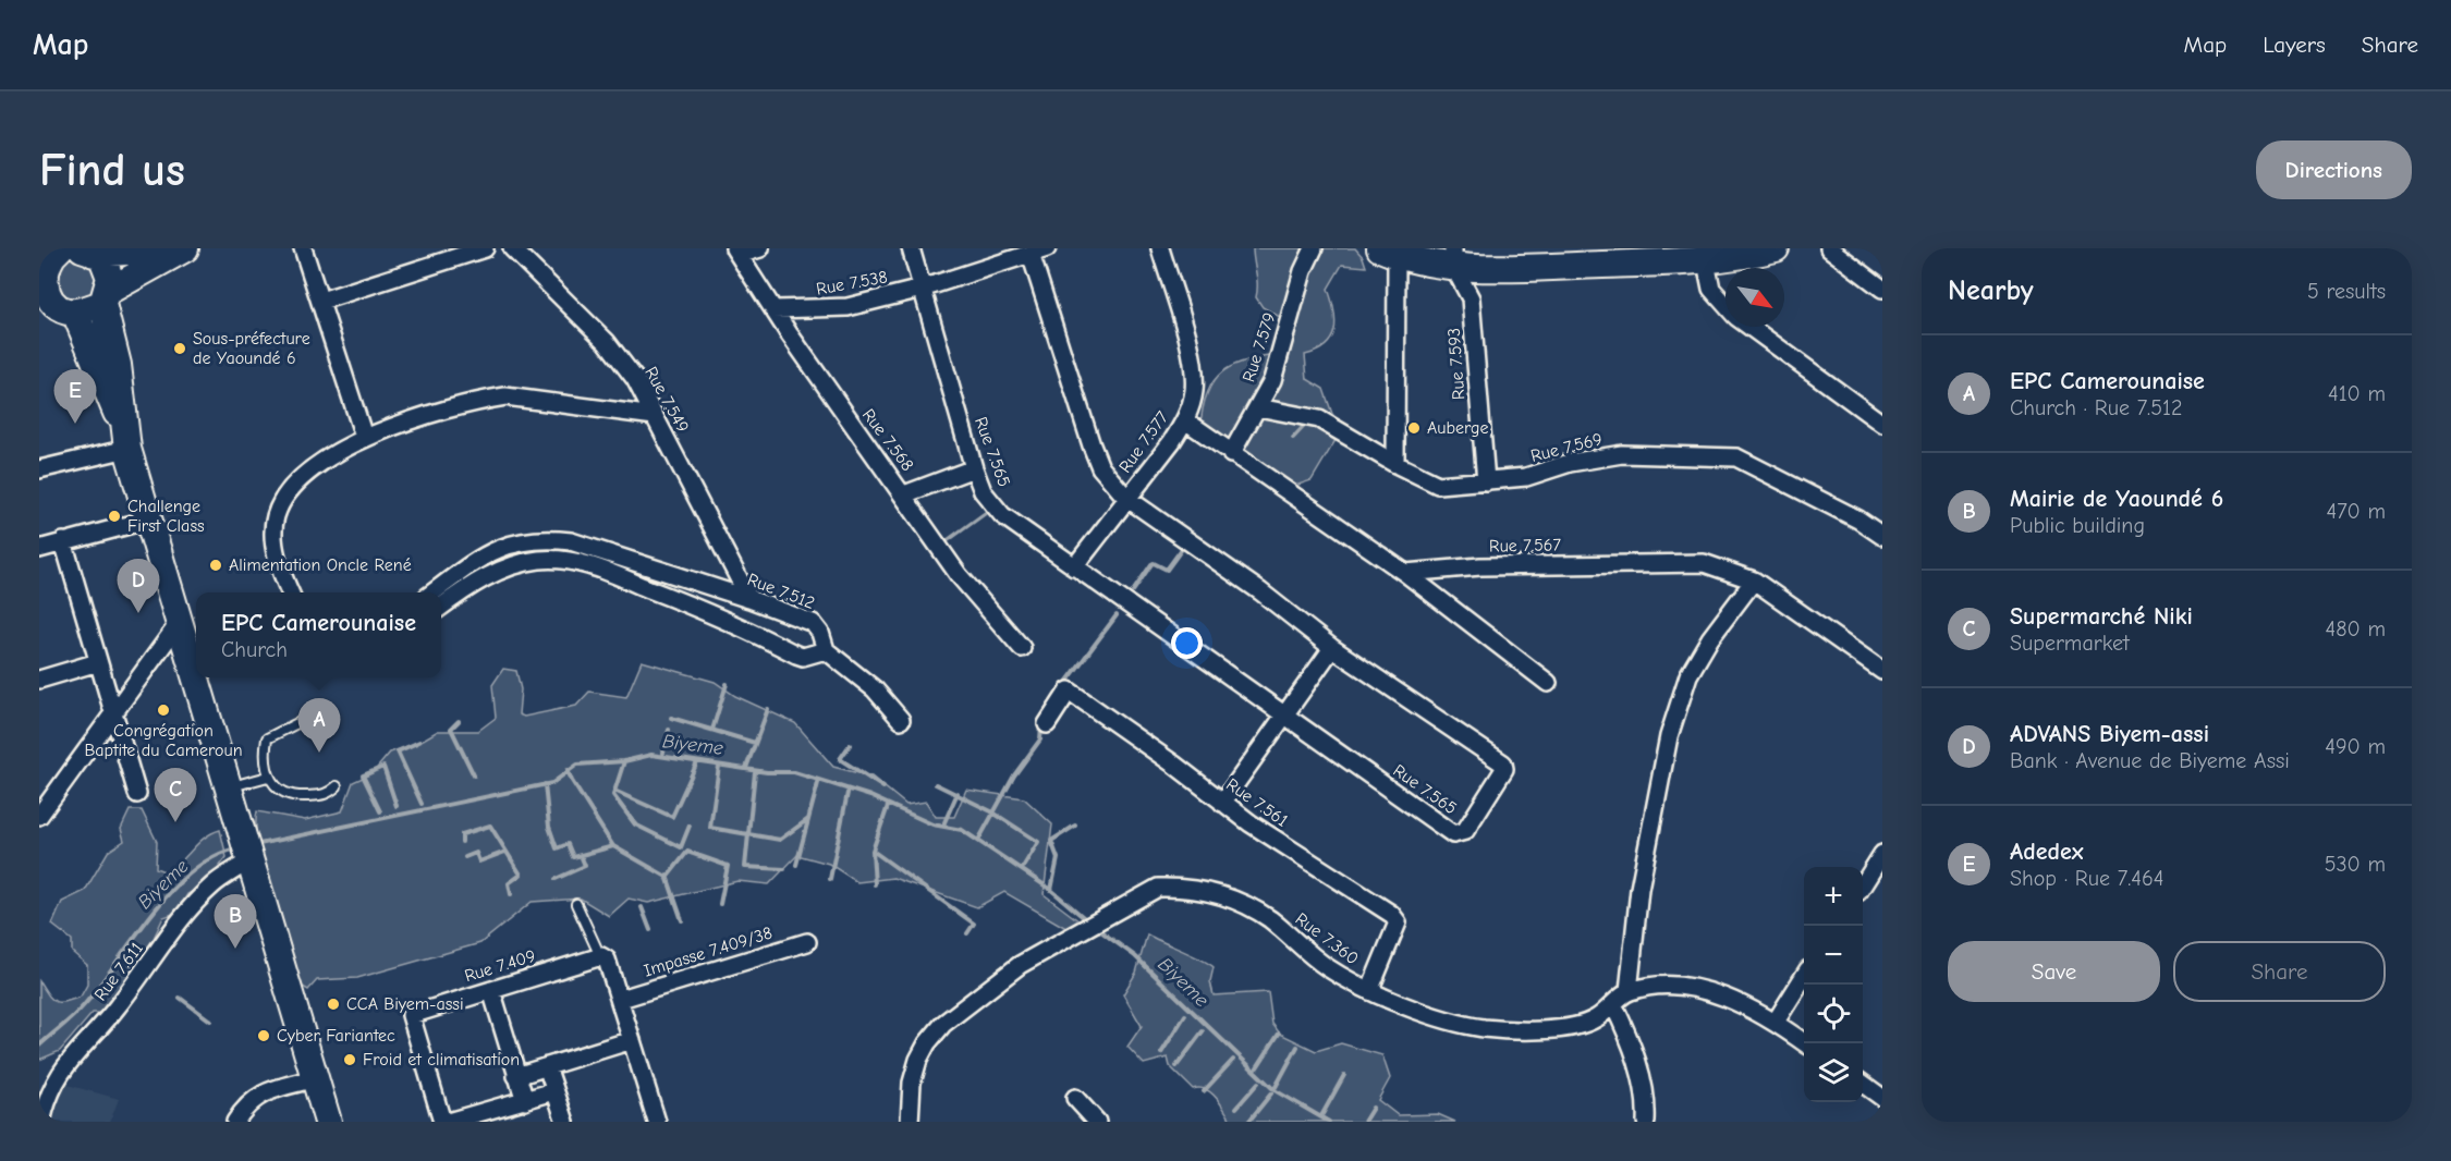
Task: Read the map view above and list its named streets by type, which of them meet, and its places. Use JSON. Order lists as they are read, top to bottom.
{
  "streets": {
    "street": [
      "Rue 7.538",
      "Rue 7.579",
      "Rue 7.593",
      "Rue 7.549",
      "Rue 7.568",
      "Rue 7.577",
      "Rue 7.569",
      "Rue 7.565",
      "Rue 7.567",
      "Rue 7.512",
      "Rue 7.561",
      "Rue 7.360",
      "Impasse 7.409/38",
      "Rue 7.409",
      "Rue 7.611"
    ]
  },
  "crossings": [
    ["Rue 7.538", "Rue 7.568"],
    ["Rue 7.538", "Rue 7.565"],
    ["Rue 7.579", "Rue 7.569"],
    ["Rue 7.593", "Rue 7.569"],
    ["Rue 7.549", "Rue 7.512"],
    ["Rue 7.577", "Rue 7.565"],
    ["Rue 7.561", "Rue 7.360"]
  ],
  "water": ["Biyeme"],
  "places": [
    "Sous-préfecture de Yaoundé 6",
    "Auberge",
    "Challenge First Class",
    "Alimentation Oncle René",
    "Congrégation Baptite du Cameroun",
    "CCA Biyem-assi",
    "Cyber Fariantec",
    "Froid et climatisation"
  ],
  "north": "bottom right",
  "page": {
    "header": "Map",
    "nav": ["Map", "Layers", "Share"],
    "buttons": [
      "Directions",
      ["Save", "Share"]
    ],
    "title": "Find us",
    "heading": ["Nearby", "5 results"],
    "list": [
      {
        "mark": "A",
        "name": "EPC Camerounaise",
        "note": "Church · Rue 7.512",
        "value": "410 m"
      },
      {
        "mark": "B",
        "name": "Mairie de Yaoundé 6",
        "note": "Public building",
        "value": "470 m"
      },
      {
        "mark": "C",
        "name": "Supermarché Niki",
        "note": "Supermarket",
        "value": "480 m"
      },
      {
        "mark": "D",
        "name": "ADVANS Biyem-assi",
        "note": "Bank · Avenue de Biyeme Assi",
        "value": "490 m"
      },
      {
        "mark": "E",
        "name": "Adedex",
        "note": "Shop · Rue 7.464",
        "value": "530 m"
      }
    ],
    "pins": [
      "E",
      "D",
      "A",
      "C",
      "B"
    ],
    "popup": ["EPC Camerounaise", "Church"],
    "map_buttons": ["+", "−"]
  }
}
